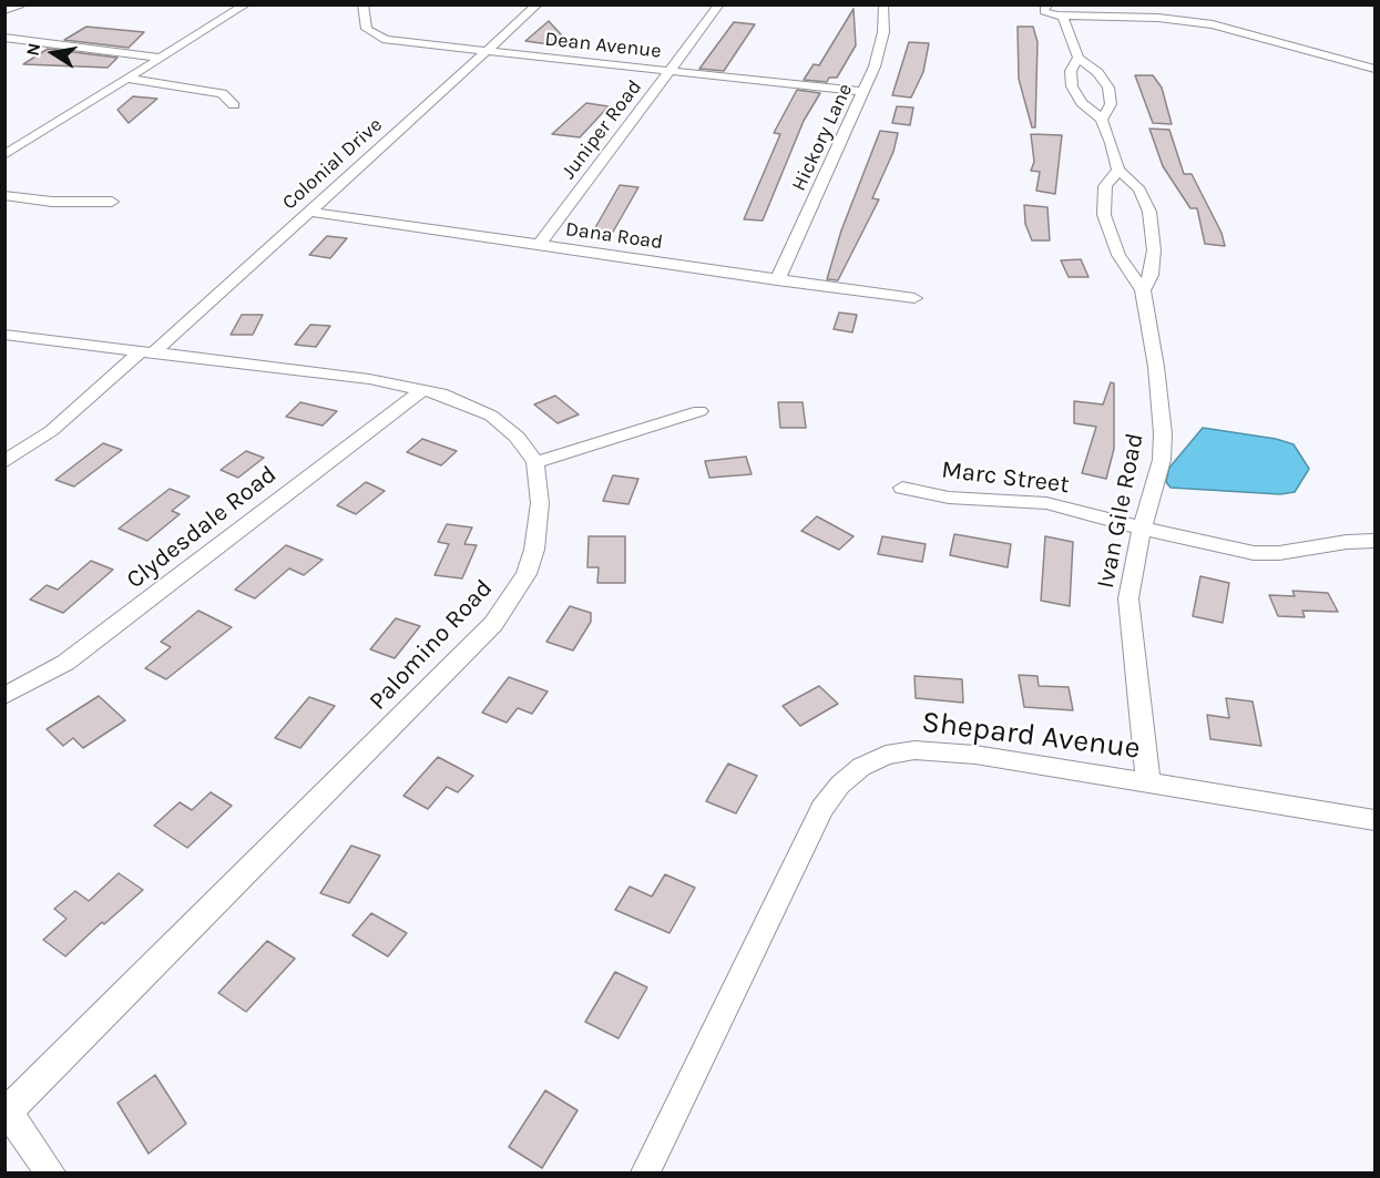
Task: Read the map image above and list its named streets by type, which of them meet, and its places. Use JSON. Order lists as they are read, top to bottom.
{
  "streets": {
    "street": [
      "Dean Avenue",
      "Juniper Road",
      "Hickory Lane",
      "Colonial Drive",
      "Dana Road",
      "Marc Street",
      "Ivan Gile Road",
      "Clydesdale Road",
      "Palomino Road",
      "Shepard Avenue"
    ]
  },
  "crossings": [
    ["Dean Avenue", "Juniper Road"],
    ["Dean Avenue", "Hickory Lane"],
    ["Dean Avenue", "Colonial Drive"],
    ["Juniper Road", "Dana Road"],
    ["Hickory Lane", "Dana Road"],
    ["Colonial Drive", "Dana Road"],
    ["Marc Street", "Ivan Gile Road"],
    ["Ivan Gile Road", "Shepard Avenue"]
  ],
  "north": "left"
}
